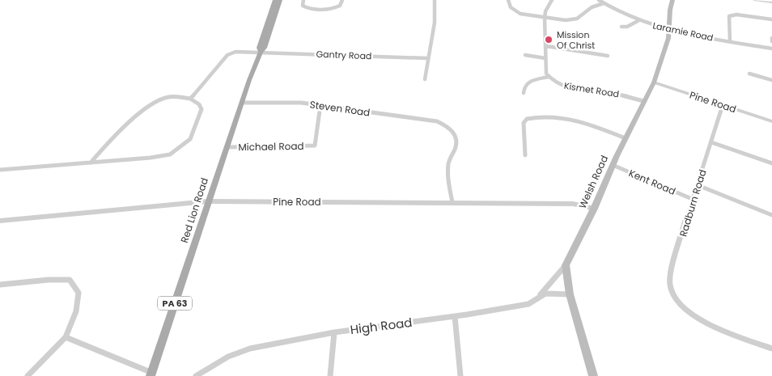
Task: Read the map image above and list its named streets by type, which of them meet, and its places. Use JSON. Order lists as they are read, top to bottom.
{
  "streets": {
    "main road": ["Welsh Road", "Red Lion Road", "PA 63"],
    "street": [
      "Laramie Road",
      "Gantry Road",
      "Kismet Road",
      "Pine Road",
      "Steven Road",
      "Michael Road",
      "Kent Road",
      "Radburn Road",
      "High Road"
    ]
  },
  "crossings": [
    ["Laramie Road", "Welsh Road"],
    ["Gantry Road", "Red Lion Road"],
    ["Kismet Road", "Welsh Road"],
    ["Pine Road", "Steven Road"],
    ["Pine Road", "Welsh Road"],
    ["Pine Road", "Radburn Road"],
    ["Pine Road", "Red Lion Road"],
    ["Steven Road", "Michael Road"],
    ["Steven Road", "Red Lion Road"],
    ["Michael Road", "Red Lion Road"],
    ["Welsh Road", "Kent Road"],
    ["Kent Road", "Radburn Road"]
  ],
  "places": ["Mission Of Christ"]
}
